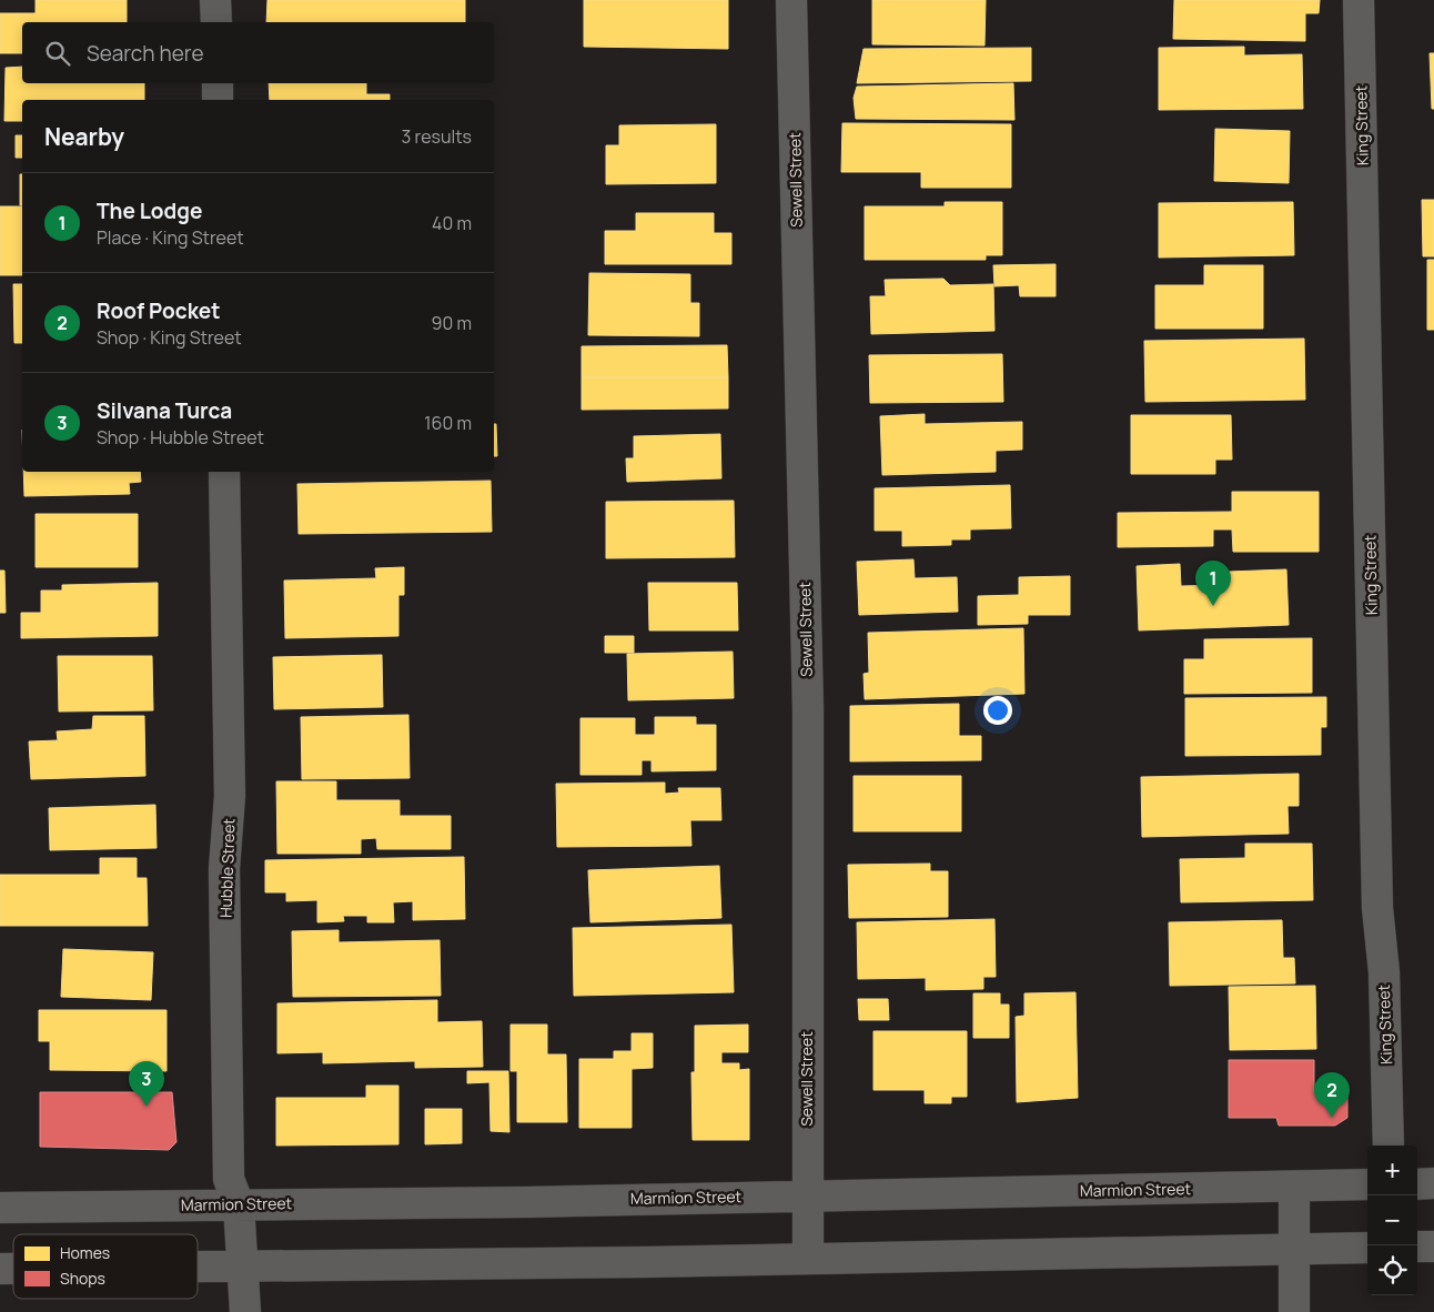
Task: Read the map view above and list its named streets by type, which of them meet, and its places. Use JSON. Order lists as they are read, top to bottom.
{
  "streets": {
    "street": [
      "King Street",
      "Sewell Street",
      "Hubble Street",
      "Marmion Street"
    ]
  },
  "crossings": [
    ["Sewell Street", "Marmion Street"],
    ["Hubble Street", "Marmion Street"]
  ],
  "legend": ["Homes", "Shops"],
  "page": {
    "search": "Search here",
    "heading": ["Nearby", "3 results"],
    "list": [
      {
        "mark": "1",
        "name": "The Lodge",
        "note": "Place · King Street",
        "value": "40 m"
      },
      {
        "mark": "2",
        "name": "Roof Pocket",
        "note": "Shop · King Street",
        "value": "90 m"
      },
      {
        "mark": "3",
        "name": "Silvana Turca",
        "note": "Shop · Hubble Street",
        "value": "160 m"
      }
    ],
    "pins": ["1", "3", "2"],
    "map_buttons": ["+", "−"]
  }
}
